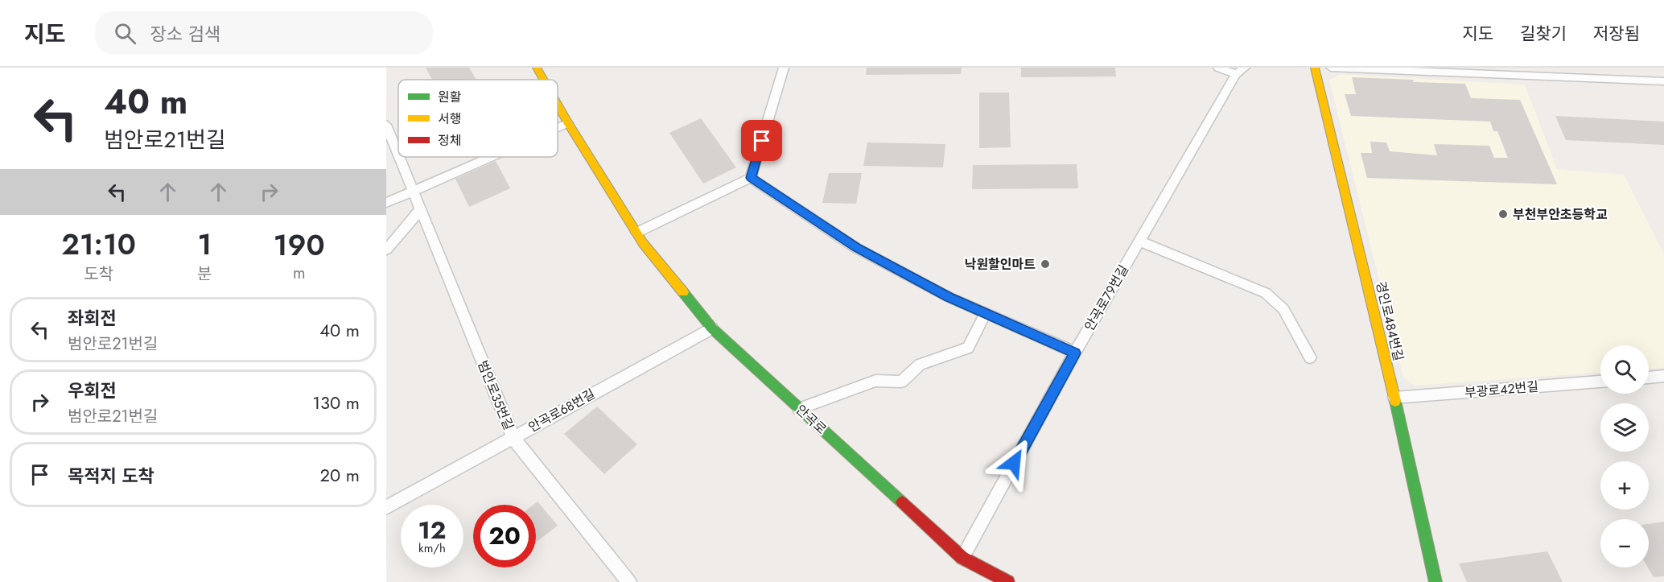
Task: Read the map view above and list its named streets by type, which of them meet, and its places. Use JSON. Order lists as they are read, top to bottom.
{
  "streets": {
    "street": ["경인로484번길", "안곡로"],
    "lane": [
      "안곡로79번길",
      "부광로42번길",
      "범안로35번길",
      "안곡로68번길"
    ]
  },
  "crossings": [
    ["안곡로79번길", "안곡로"],
    ["경인로484번길", "부광로42번길"],
    ["범안로35번길", "안곡로68번길"],
    ["안곡로68번길", "안곡로"]
  ],
  "places": ["부천부안초등학교", "낙원할인마트"],
  "legend": ["원활", "서행", "정체"],
  "page": {
    "header": "지도",
    "search": "장소 검색",
    "nav": ["지도", "길찾기", "저장됨"],
    "turn": ["40 m", "범안로21번길"],
    "eta": [
      "21:10",
      "도착",
      "1",
      "분",
      "190",
      "m"
    ],
    "list": [
      {
        "name": "좌회전",
        "note": "범안로21번길",
        "value": "40 m"
      },
      {
        "name": "우회전",
        "note": "범안로21번길",
        "value": "130 m"
      },
      {
        "name": "목적지 도착",
        "value": "20 m"
      }
    ],
    "map_buttons": ["+", "−"],
    "speed": "12 km/h",
    "limit": "20"
  }
}
